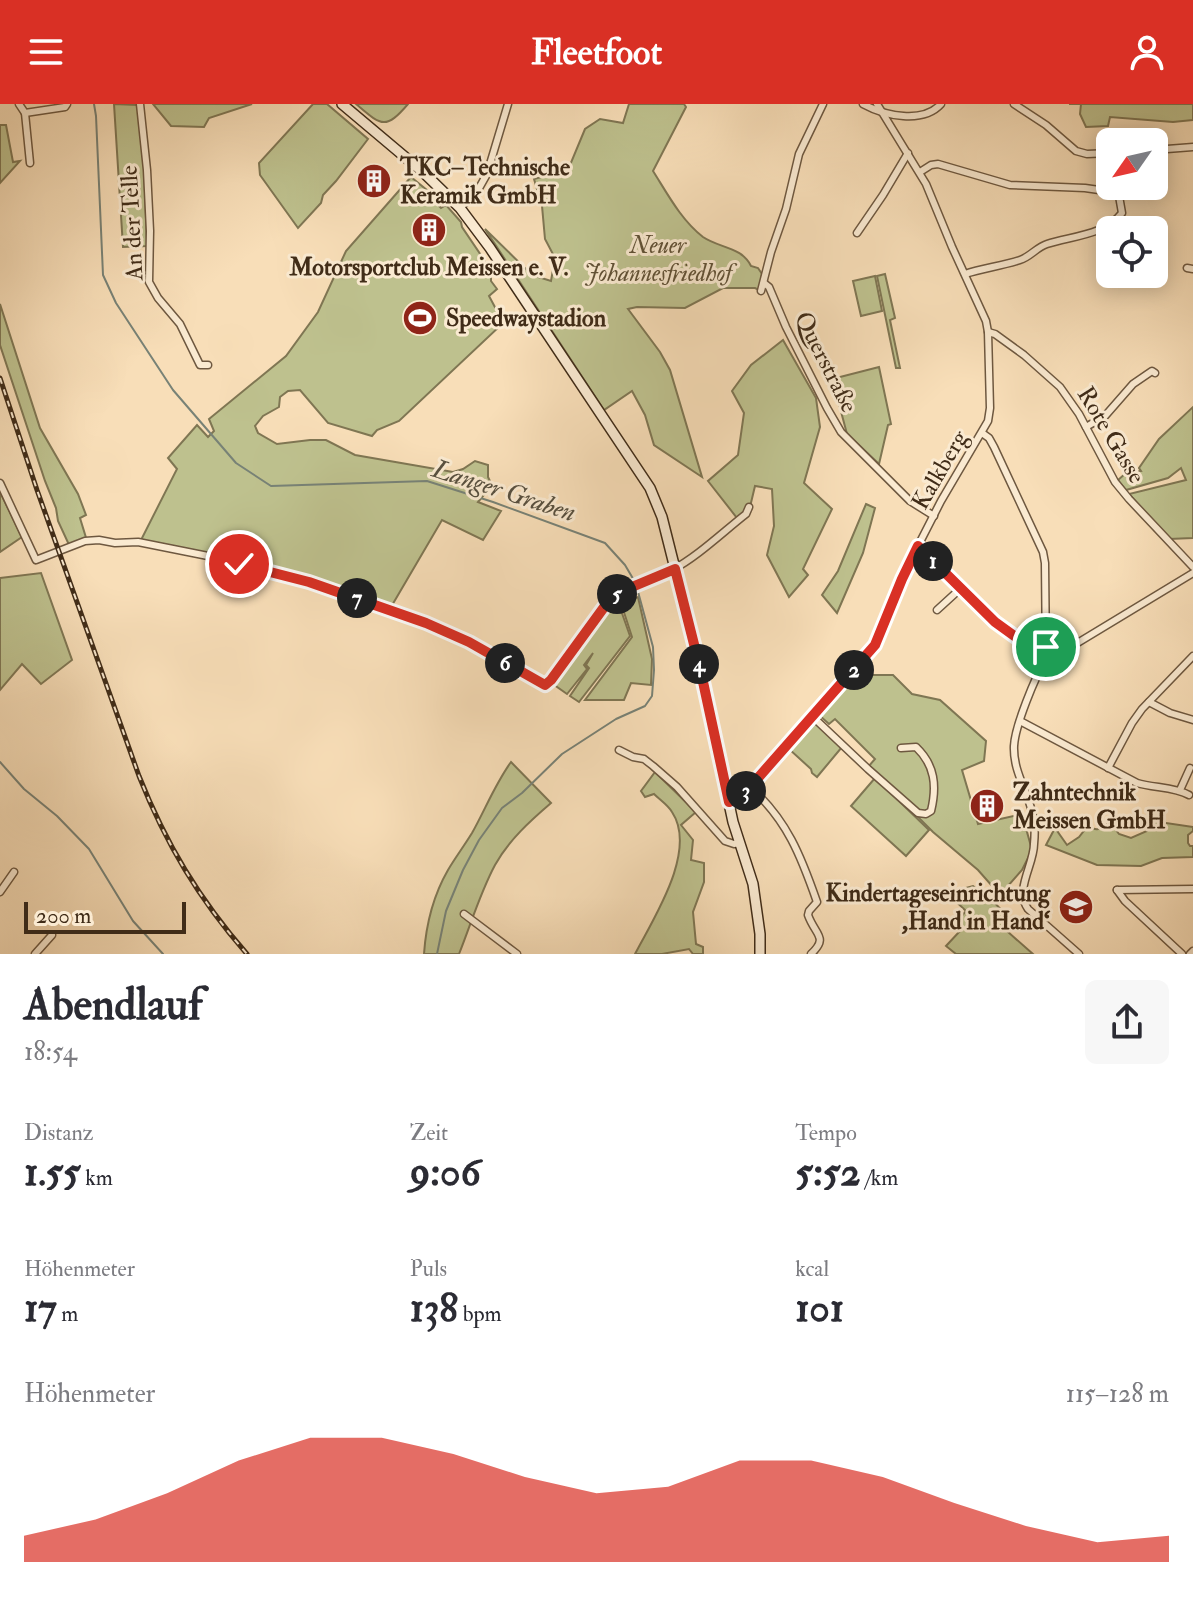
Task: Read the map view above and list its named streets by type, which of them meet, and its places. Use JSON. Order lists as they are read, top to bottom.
{
  "streets": {
    "street": [
      "An der Telle",
      "Querstraße",
      "Rote Gasse",
      "Kalkberg"
    ]
  },
  "crossings": [
    ["Querstraße", "Kalkberg"],
    ["Rote Gasse", "Kalkberg"]
  ],
  "water": ["Langer Graben"],
  "parks": ["Neuer Johannesfriedhof"],
  "places": {
    "building": ["TKC–Technische Keramik GmbH", "Motorsportclub Meissen e. V.", "Zahntechnik Meissen GmbH"],
    "sports": ["Speedwaystadion"],
    "school or university": ["Kindertageseinrichtung ‚Hand in Hand‘"]
  },
  "scale_bar": "200 m",
  "north": "bottom left",
  "page": {
    "header": "Fleetfoot",
    "pins": [
      "1",
      "5",
      "7",
      "6",
      "4",
      "2",
      "3"
    ],
    "scale": "200 m",
    "heading": ["Abendlauf", "18:54"],
    "stats": [
      ["Distanz", "1.55 km"],
      ["Zeit", "9:06"],
      ["Tempo", "5:52 /km"],
      ["Höhenmeter", "17 m"],
      ["Puls", "138 bpm"],
      ["kcal", "101"]
    ],
    "chart": ["Höhenmeter", "115–128 m"]
  }
}
